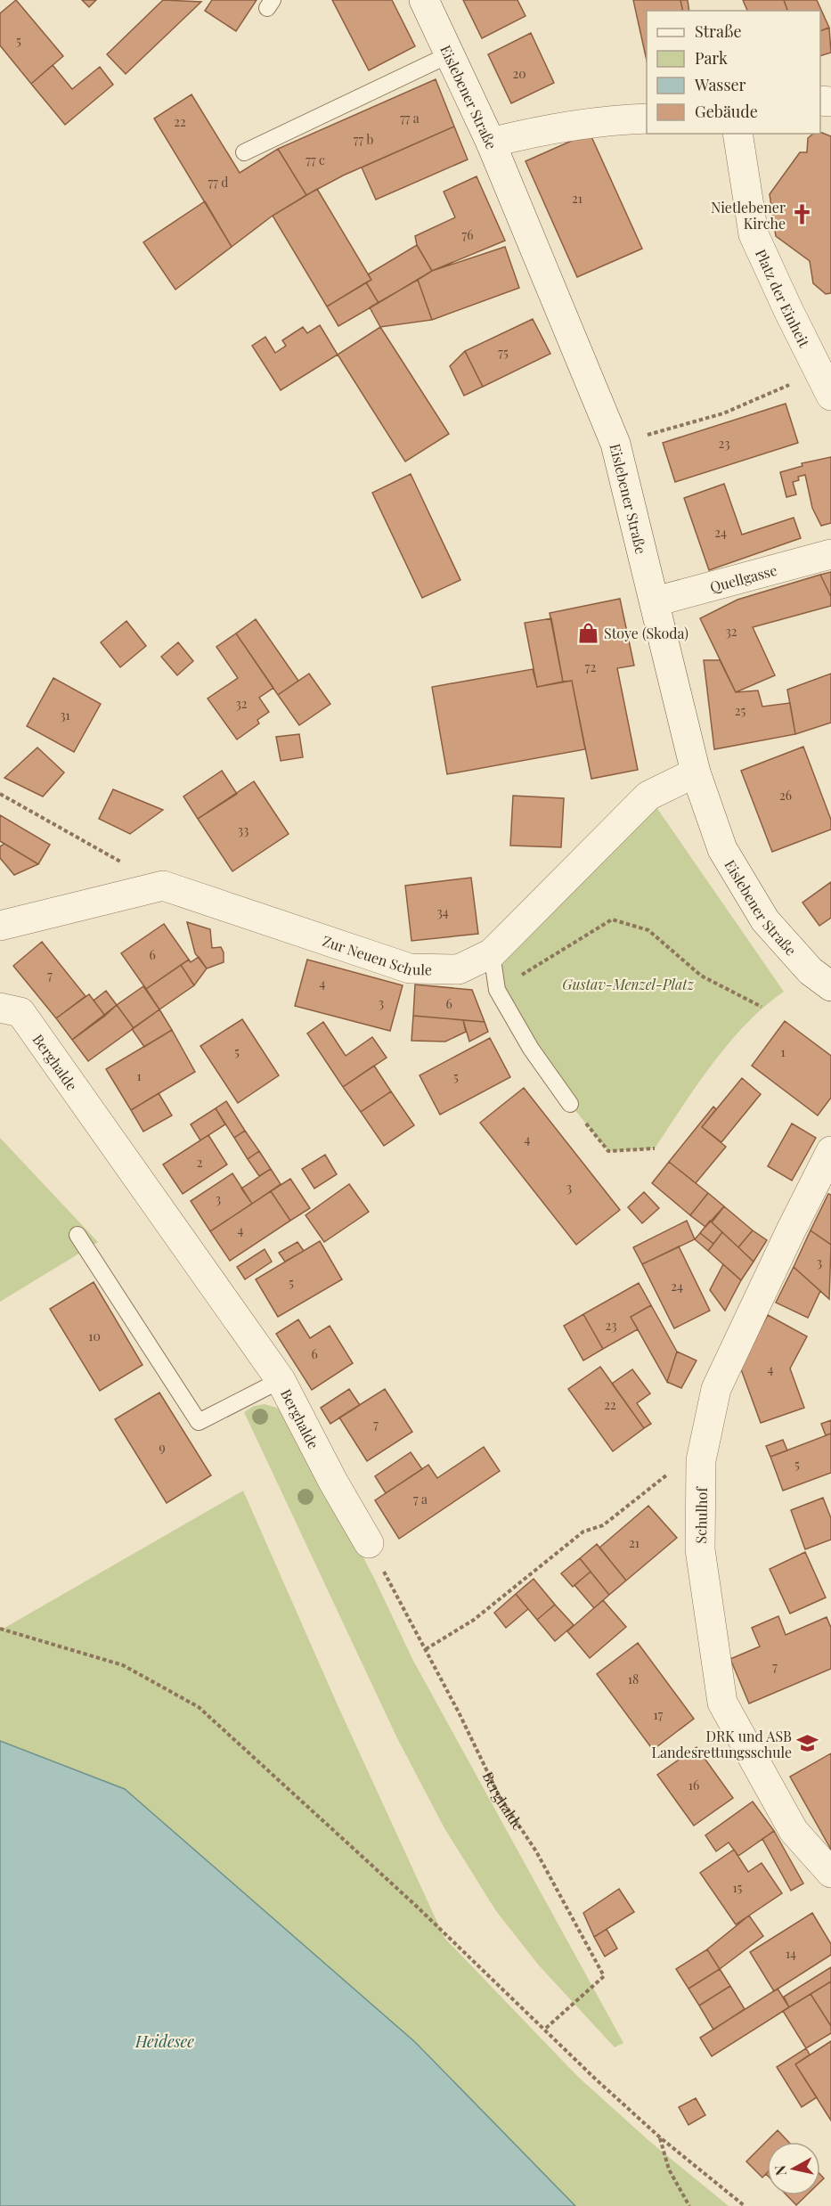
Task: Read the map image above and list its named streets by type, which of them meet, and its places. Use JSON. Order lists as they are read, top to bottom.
{
  "streets": {
    "street": [
      "Eislebener Straße",
      "Platz der Einheit",
      "Quellgasse",
      "Zur Neuen Schule",
      "Berghalde",
      "Schulhof"
    ]
  },
  "crossings": [
    ["Eislebener Straße", "Quellgasse"],
    ["Eislebener Straße", "Zur Neuen Schule"]
  ],
  "water": ["Heidesee"],
  "parks": ["Gustav-Menzel-Platz"],
  "places": {
    "church": ["Nietlebener Kirche"],
    "shop": ["Stoye (Skoda)"],
    "school or university": ["DRK und ASB Landesrettungsschule"]
  },
  "house_numbers": [
    "5",
    "20",
    "77 a",
    "22",
    "77 b",
    "77 c",
    "77 d",
    "21",
    "76",
    "75",
    "23",
    "24",
    "32",
    "72",
    "32",
    "25",
    "31",
    "26",
    "33",
    "34",
    "6",
    "7",
    "4",
    "3",
    "6",
    "5",
    "1",
    "1",
    "5",
    "4",
    "2",
    "3",
    "3",
    "4",
    "3",
    "5",
    "24",
    "23",
    "10",
    "6",
    "4",
    "22",
    "7",
    "9",
    "5",
    "7 a",
    "21",
    "7",
    "18",
    "17",
    "16",
    "15",
    "14"
  ],
  "legend": [
    "Straße",
    "Park",
    "Wasser",
    "Gebäude"
  ],
  "north": "left"
}
